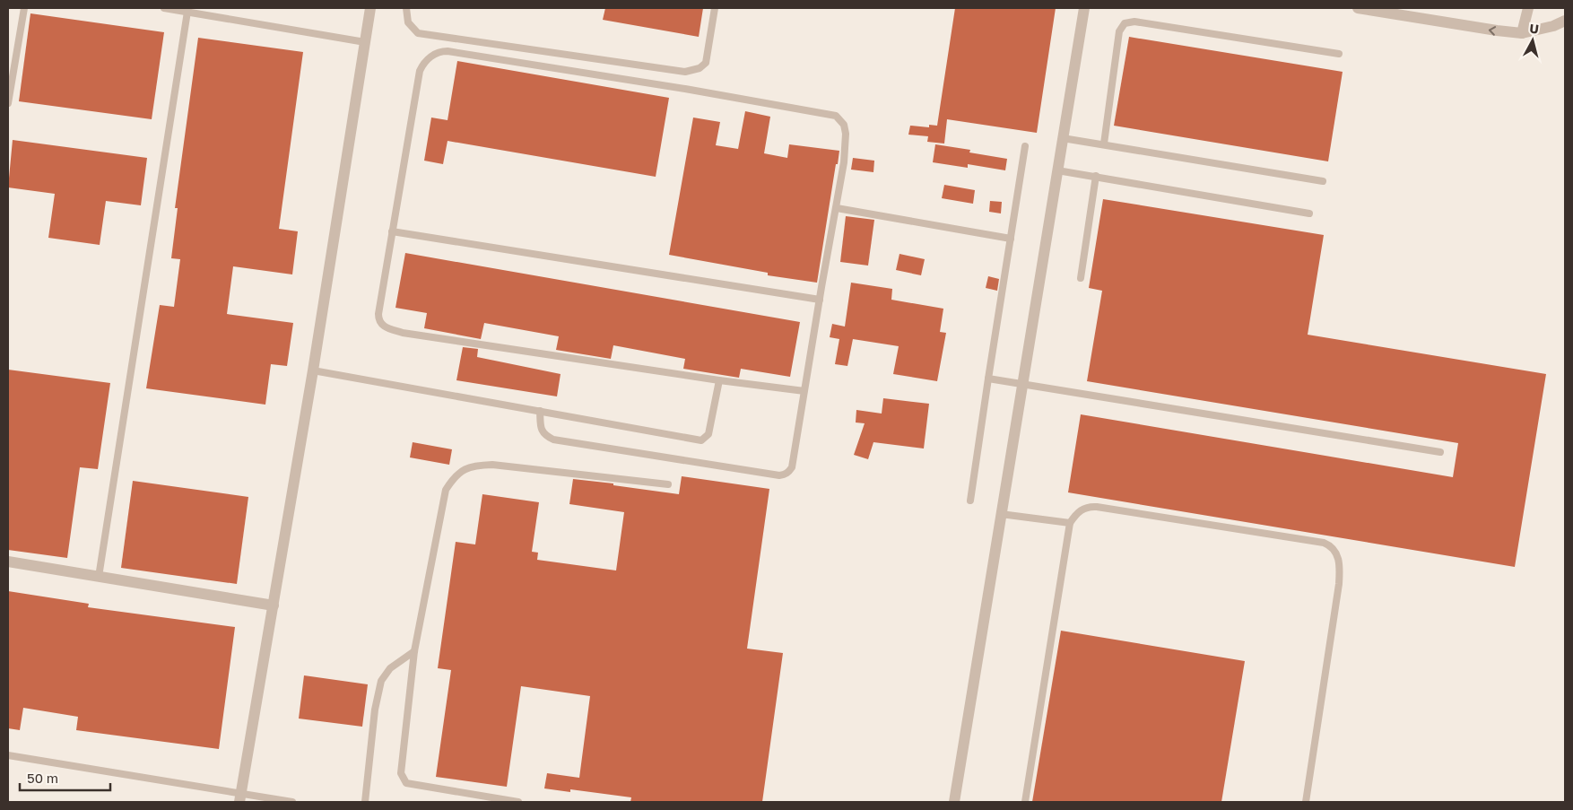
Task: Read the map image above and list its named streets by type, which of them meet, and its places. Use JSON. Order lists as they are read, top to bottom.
{
  "scale_bar": "50 m",
  "north": "top"
}
